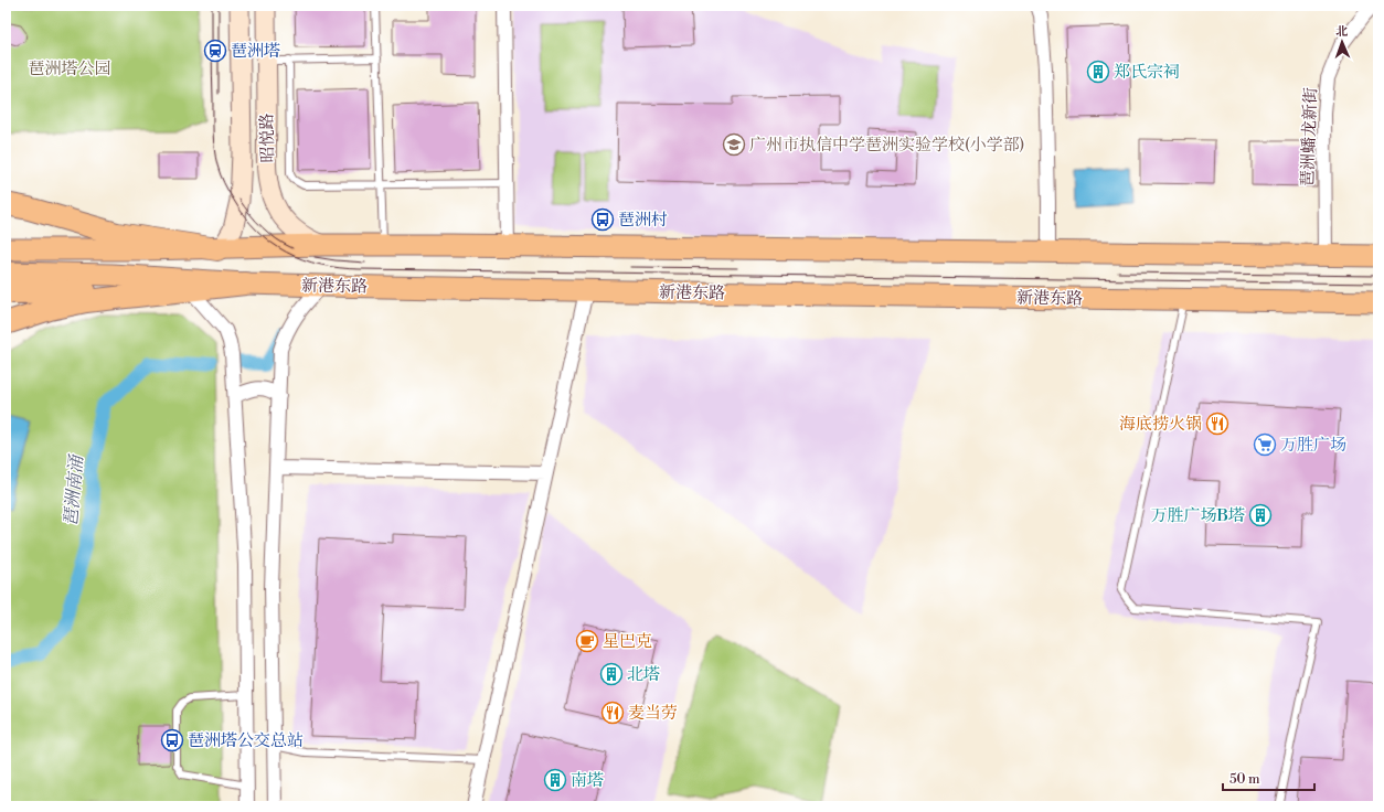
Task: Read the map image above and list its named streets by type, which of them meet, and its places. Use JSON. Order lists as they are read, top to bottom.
{
  "streets": {
    "main road": ["昭悦路", "新港东路"],
    "street": ["琶洲蟠龙新街"]
  },
  "water": ["琶洲南涌"],
  "parks": ["琶洲塔公园"],
  "places": {
    "station": ["琶洲塔"],
    "building": [
      "郑氏宗祠",
      "万胜广场B塔",
      "北塔",
      "南塔"
    ],
    "school or university": ["广州市执信中学琶洲实验学校(小学部)"],
    "bus stop": ["琶洲村", "琶洲塔公交总站"],
    "restaurant": ["海底捞火锅", "麦当劳"],
    "supermarket": ["万胜广场"],
    "cafe": ["星巴克"]
  },
  "scale_bar": "50 m",
  "north": "top"
}
